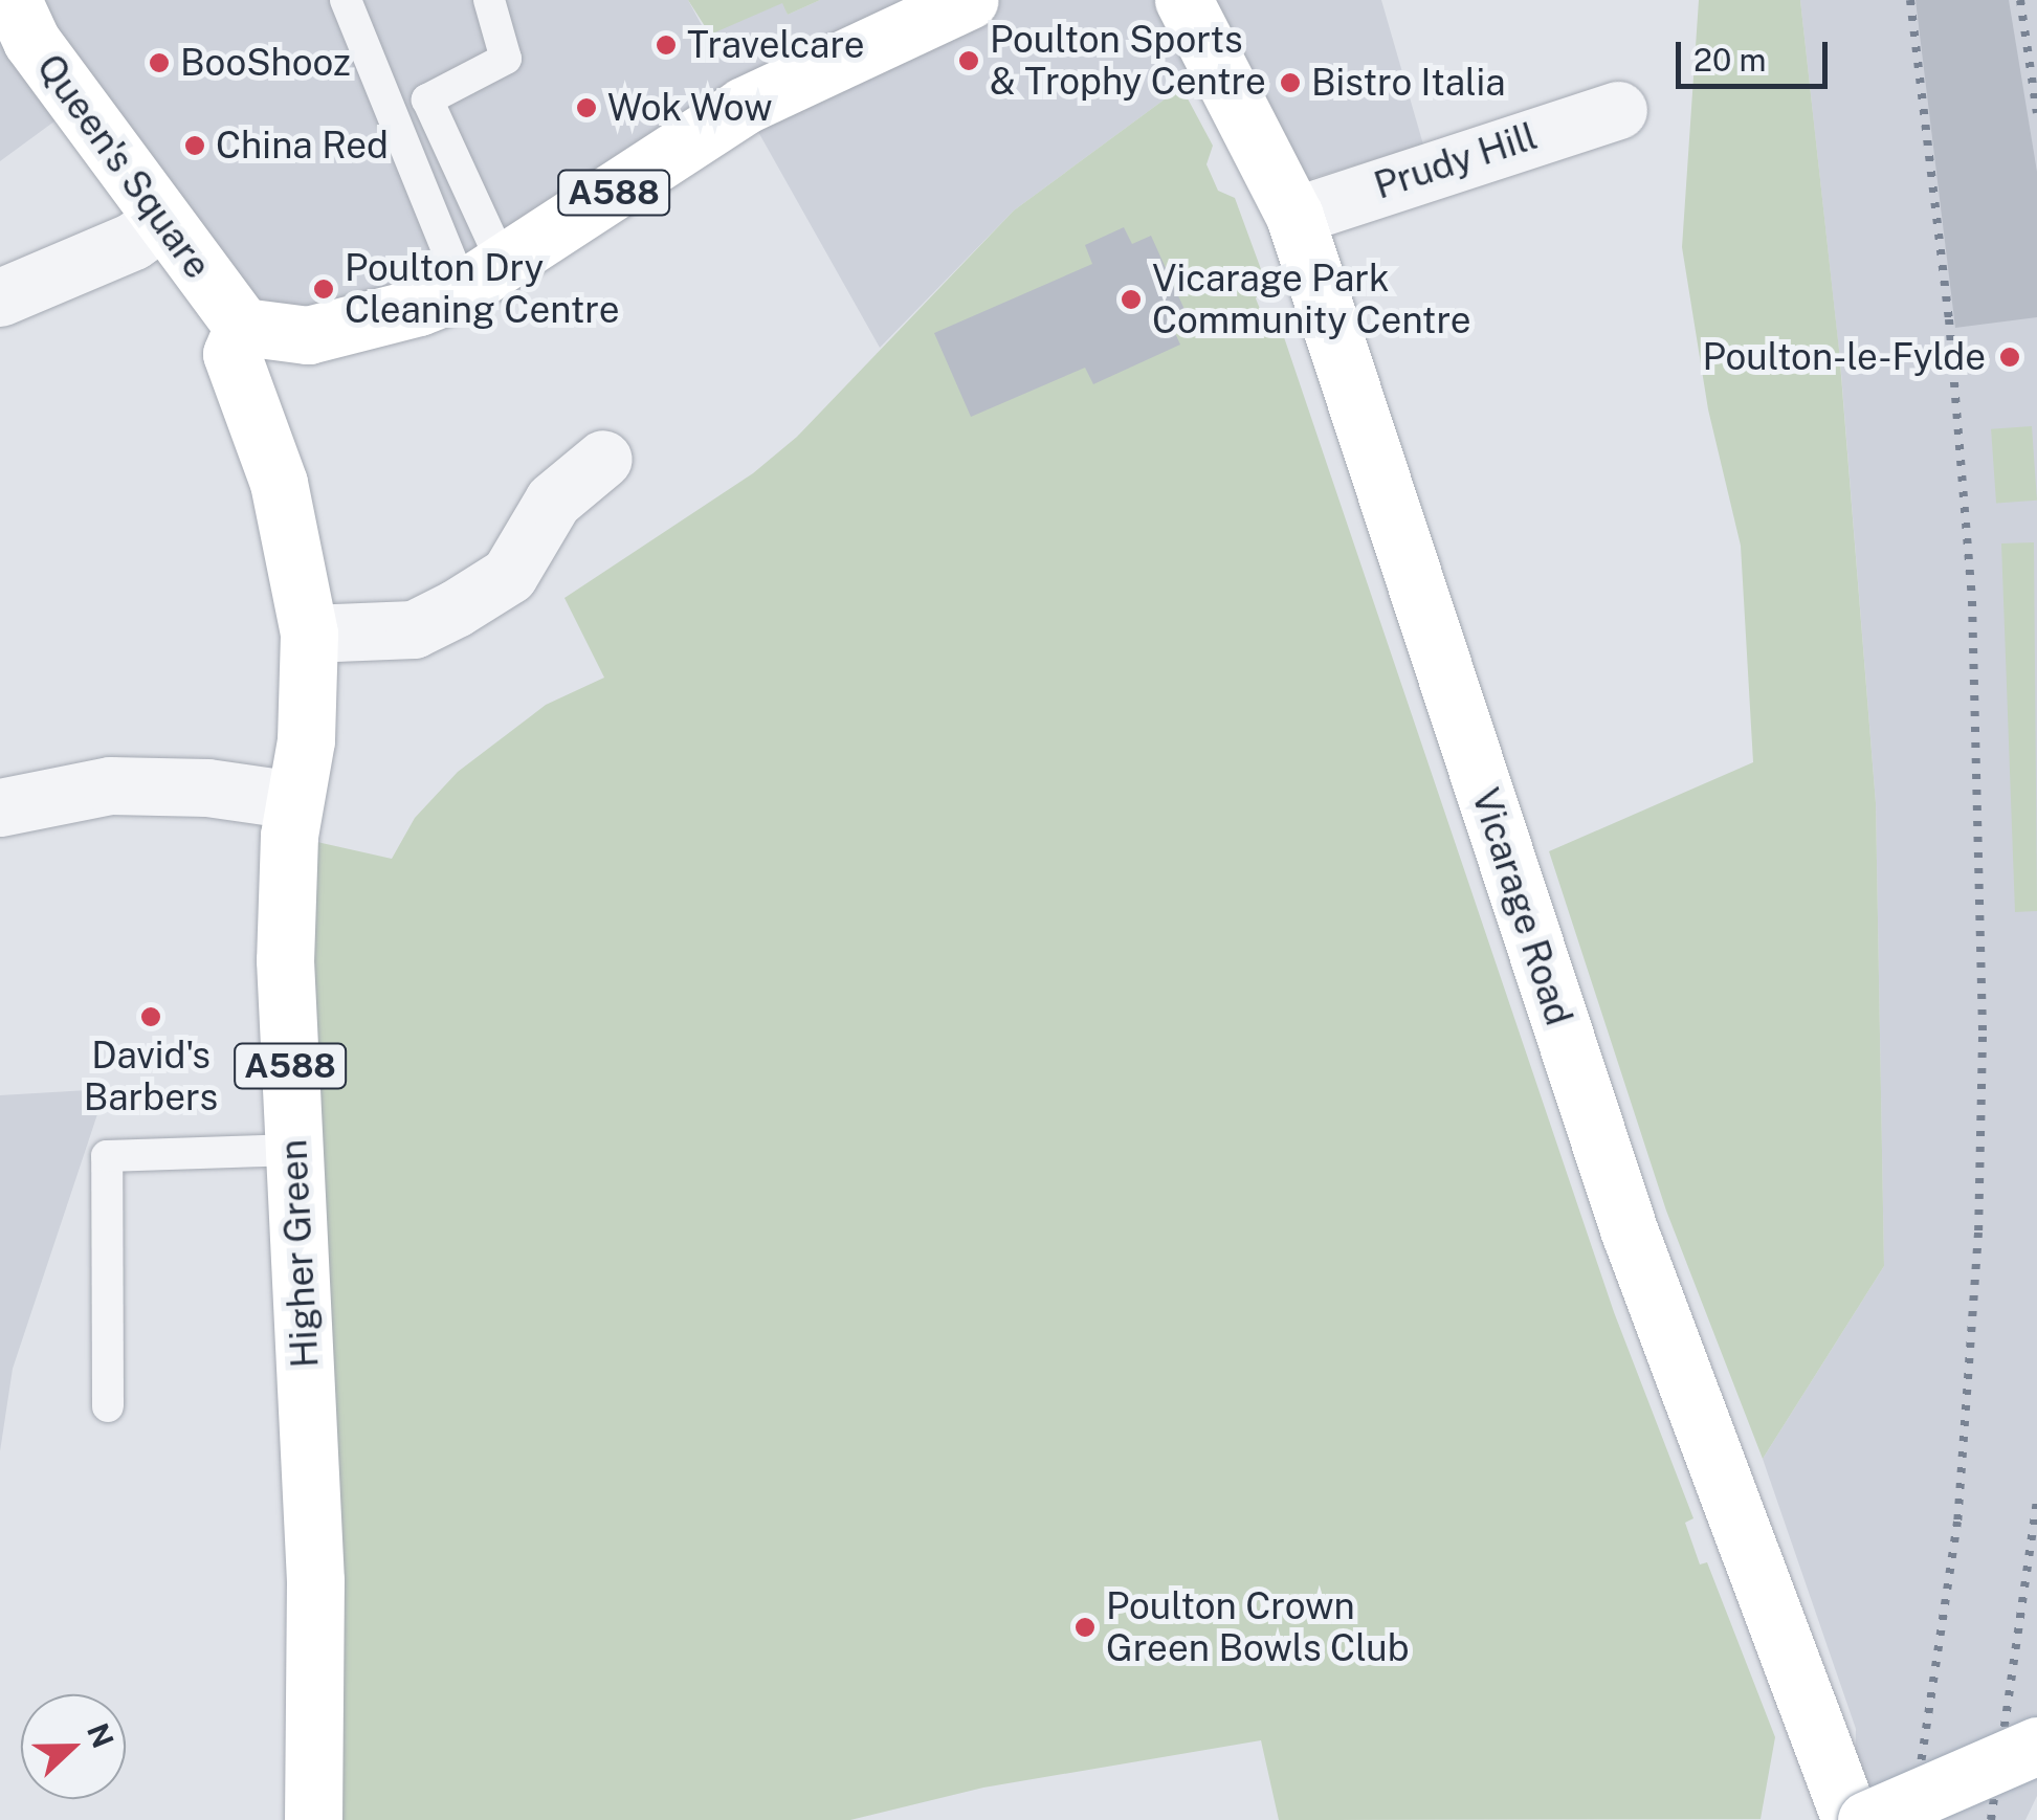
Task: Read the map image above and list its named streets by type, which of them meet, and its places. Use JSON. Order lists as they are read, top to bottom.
{
  "streets": {
    "main road": [
      "Queen's Square",
      "A588",
      "Vicarage Road",
      "Higher Green"
    ],
    "street": ["Prudy Hill"]
  },
  "crossings": [
    ["Prudy Hill", "Vicarage Road"],
    ["Queen's Square", "A588"],
    ["Queen's Square", "Higher Green"],
    ["A588", "Higher Green"]
  ],
  "places": [
    "Travelcare",
    "Poulton Sports & Trophy Centre",
    "BooShooz",
    "Bistro Italia",
    "Wok Wow",
    "China Red",
    "Poulton Dry Cleaning Centre",
    "Vicarage Park Community Centre",
    "Poulton-le-Fylde",
    "David's Barbers",
    "Poulton Crown Green Bowls Club"
  ],
  "scale_bar": "20 m",
  "north": "right"
}
